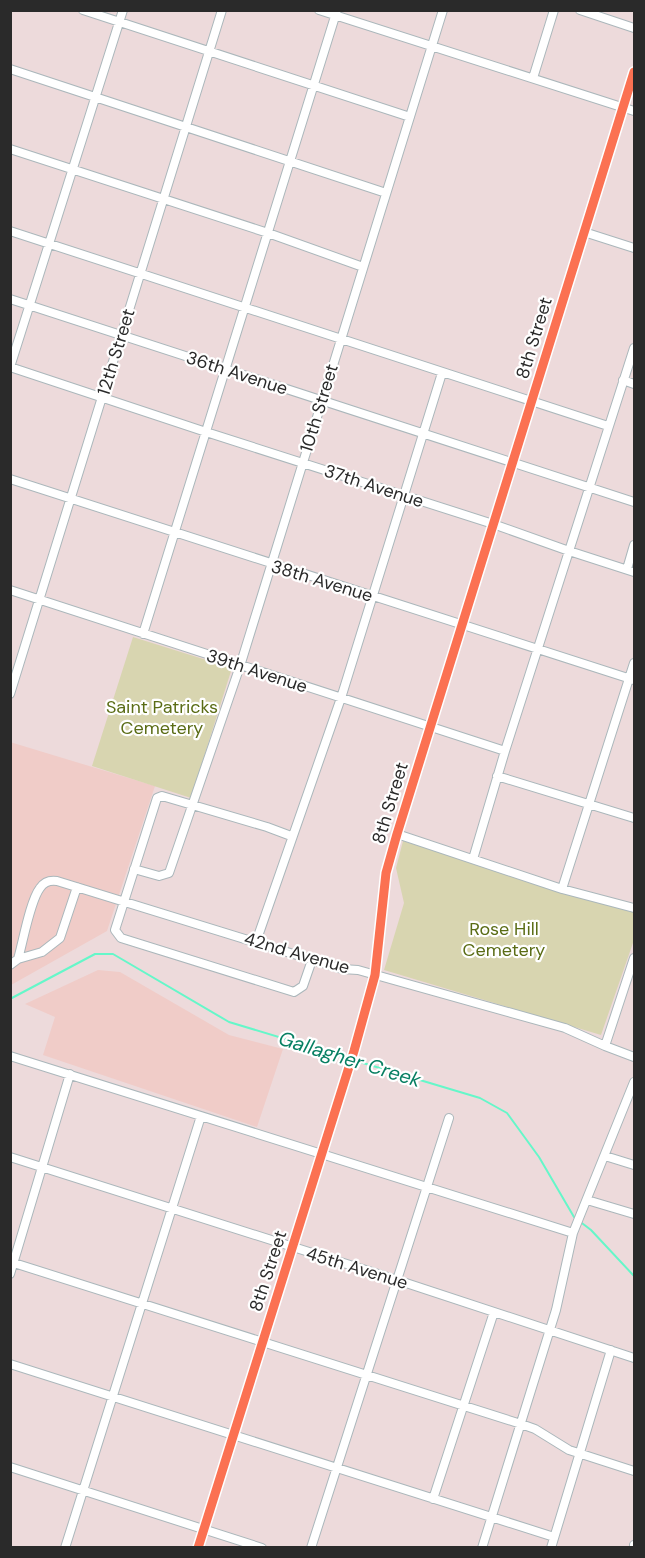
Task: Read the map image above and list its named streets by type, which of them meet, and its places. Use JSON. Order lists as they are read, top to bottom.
{
  "streets": {
    "main road": ["8th Street"],
    "street": [
      "12th Street",
      "36th Avenue",
      "10th Street",
      "37th Avenue",
      "38th Avenue",
      "39th Avenue",
      "42nd Avenue",
      "45th Avenue"
    ]
  },
  "crossings": [
    ["8th Street", "36th Avenue"],
    ["8th Street", "37th Avenue"],
    ["8th Street", "38th Avenue"],
    ["8th Street", "39th Avenue"],
    ["8th Street", "42nd Avenue"],
    ["8th Street", "45th Avenue"],
    ["12th Street", "36th Avenue"],
    ["12th Street", "37th Avenue"],
    ["12th Street", "38th Avenue"],
    ["12th Street", "39th Avenue"],
    ["36th Avenue", "10th Street"],
    ["10th Street", "37th Avenue"],
    ["10th Street", "38th Avenue"],
    ["10th Street", "39th Avenue"]
  ],
  "water": ["Gallagher Creek"],
  "parks": ["Saint Patricks Cemetery", "Rose Hill Cemetery"]
}
